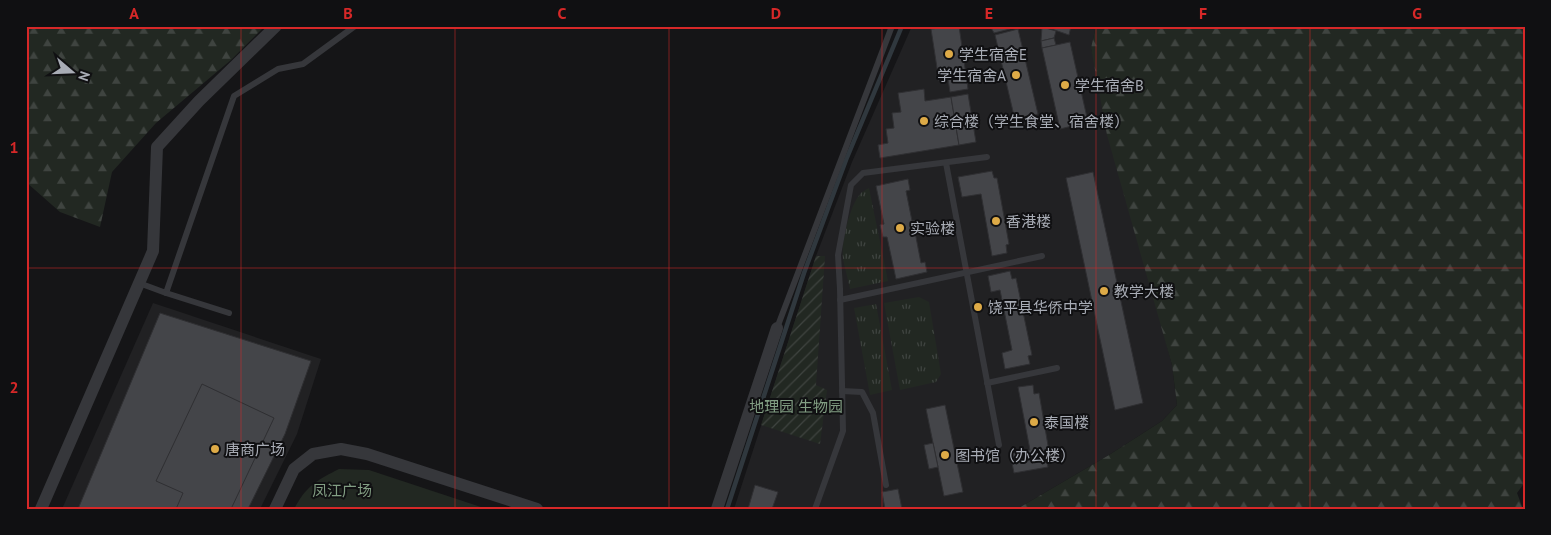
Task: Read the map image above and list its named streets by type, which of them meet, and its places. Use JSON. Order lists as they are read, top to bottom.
{
  "parks": ["地理园 生物园", "凤江广场"],
  "places": [
    "学生宿舍E",
    "学生宿舍A",
    "学生宿舍B",
    "综合楼（学生食堂、宿舍楼）",
    "香港楼",
    "实验楼",
    "教学大楼",
    "饶平县华侨中学",
    "泰国楼",
    "唐商广场",
    "图书馆（办公楼）"
  ],
  "north": "right",
  "grid": {
    "columns": [
      "A",
      "B",
      "C",
      "D",
      "E",
      "F",
      "G"
    ],
    "rows": ["1", "2"]
  }
}
